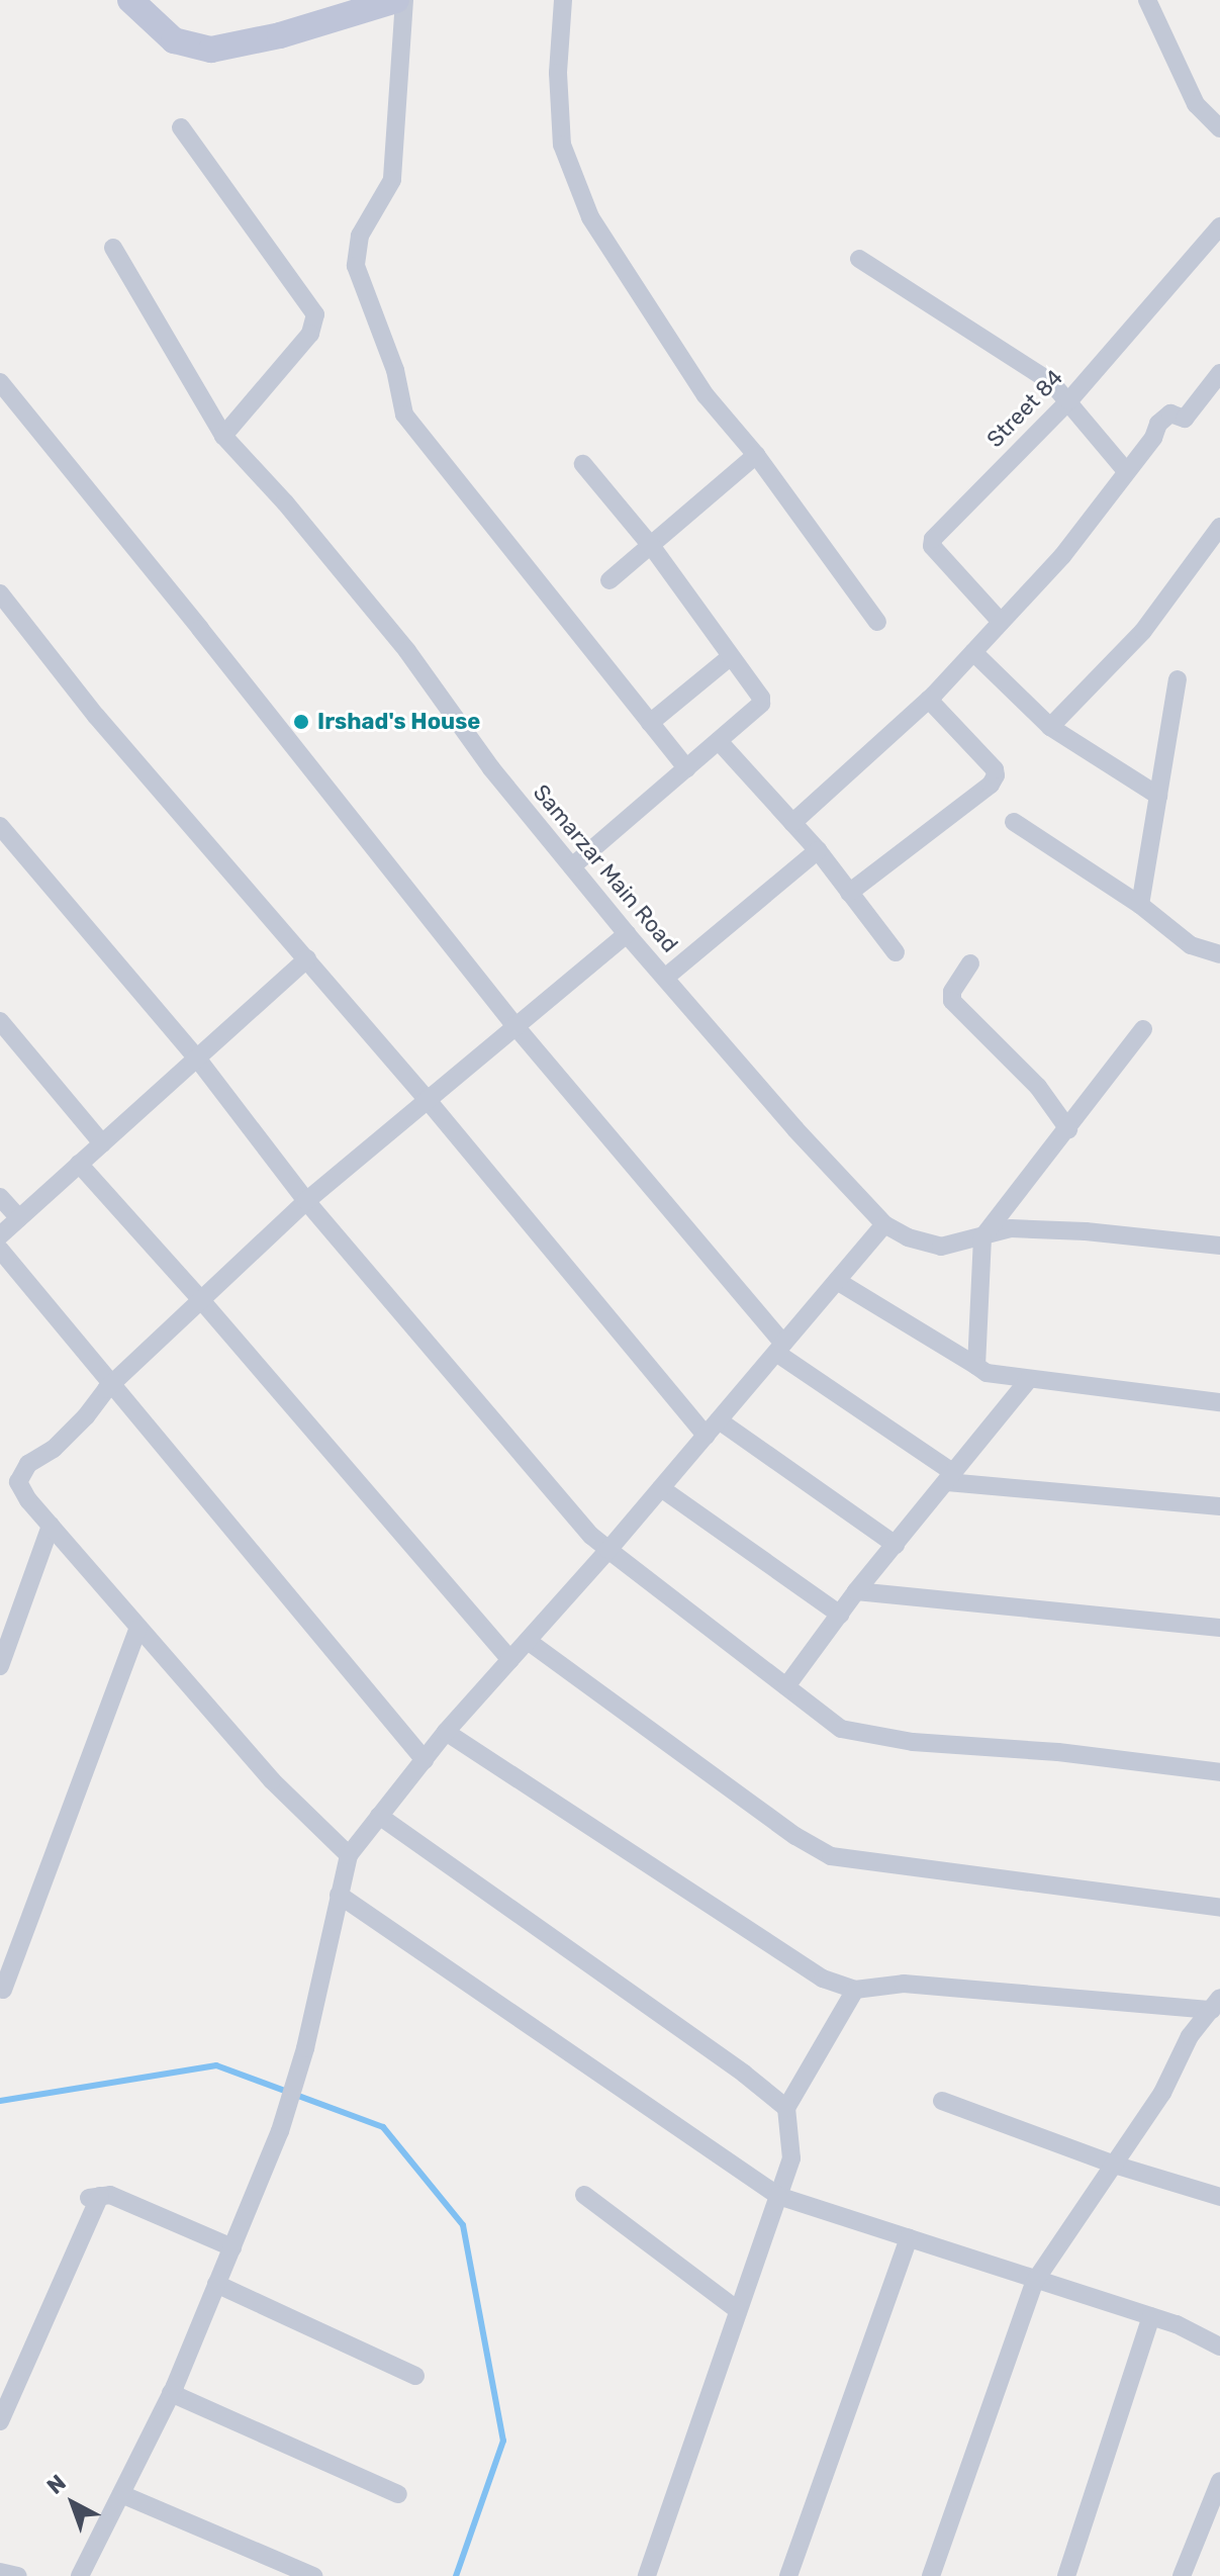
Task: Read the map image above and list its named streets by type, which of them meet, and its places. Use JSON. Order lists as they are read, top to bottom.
{
  "streets": {
    "street": ["Street 84", "Samarzar Main Road"]
  },
  "places": ["Irshad's House"],
  "north": "top left"
}
